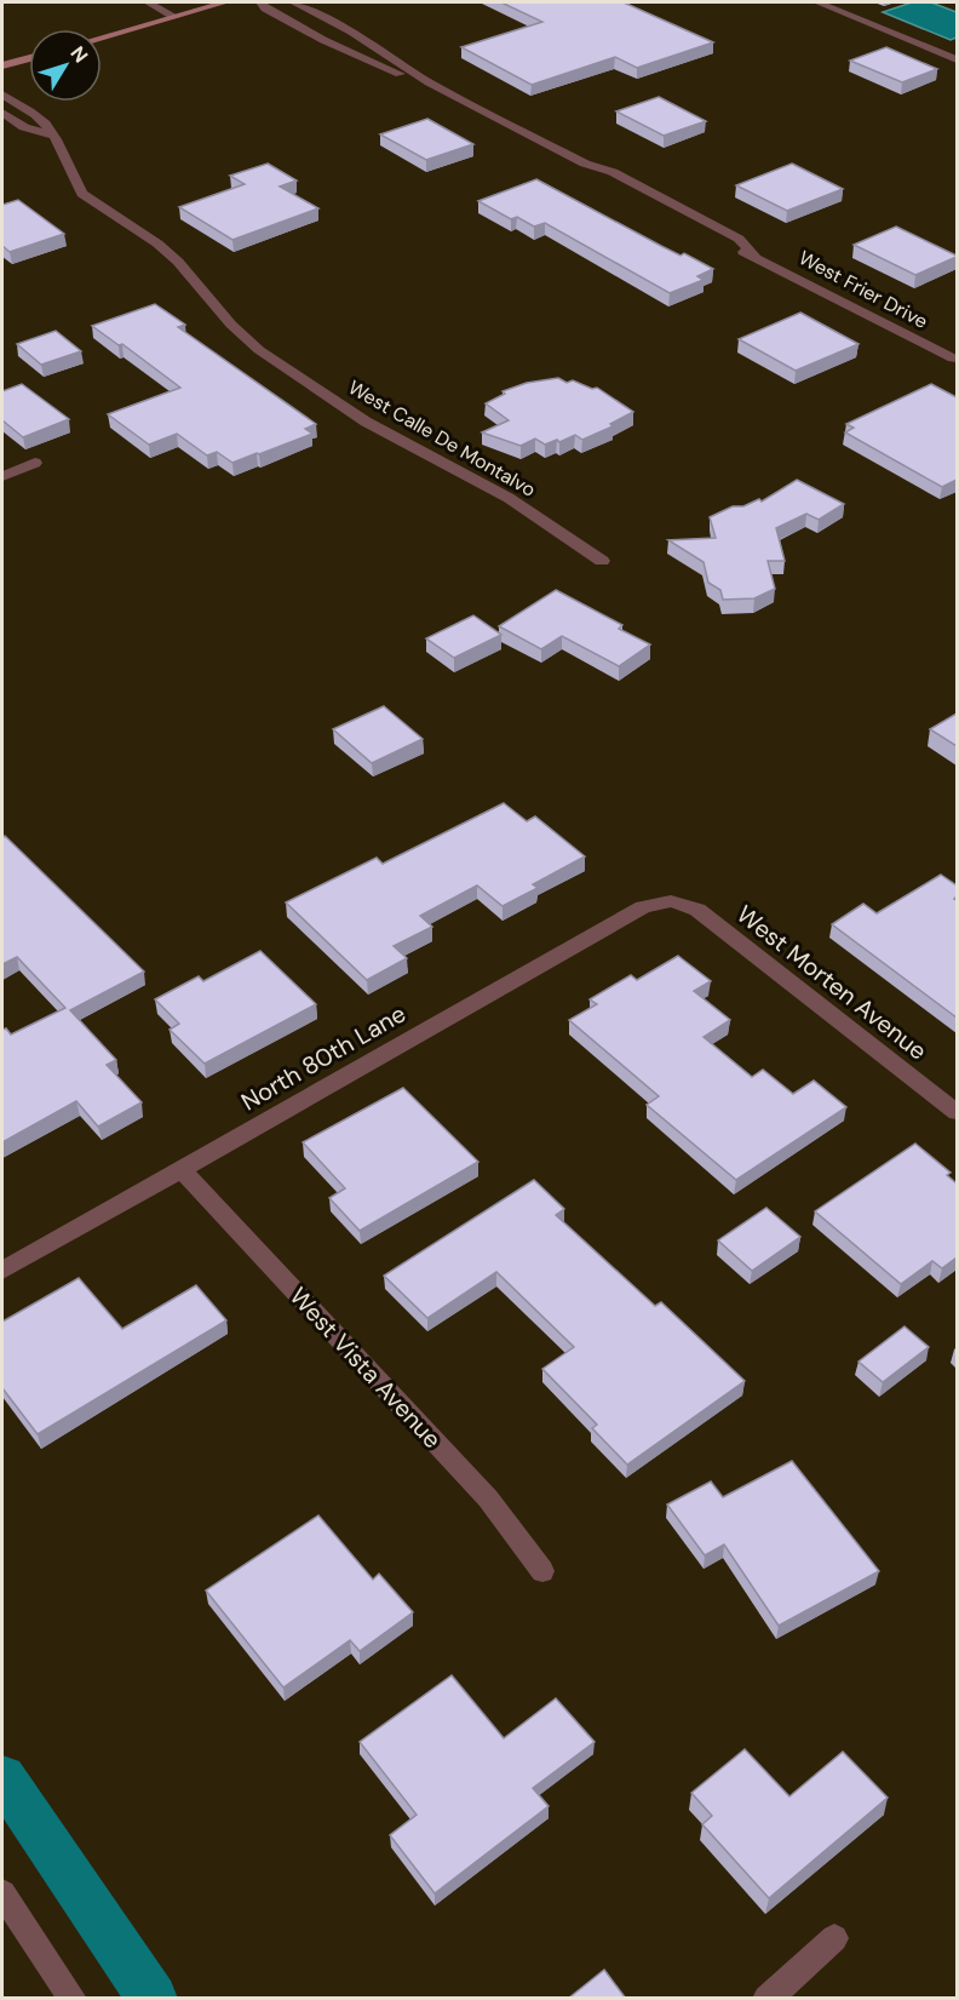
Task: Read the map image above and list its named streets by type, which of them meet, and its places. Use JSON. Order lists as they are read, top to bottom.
{
  "streets": {
    "street": [
      "West Frier Drive",
      "West Calle De Montalvo",
      "West Morten Avenue",
      "North 80th Lane",
      "West Vista Avenue"
    ]
  },
  "crossings": [
    ["West Morten Avenue", "North 80th Lane"],
    ["North 80th Lane", "West Vista Avenue"]
  ],
  "north": "top right"
}
